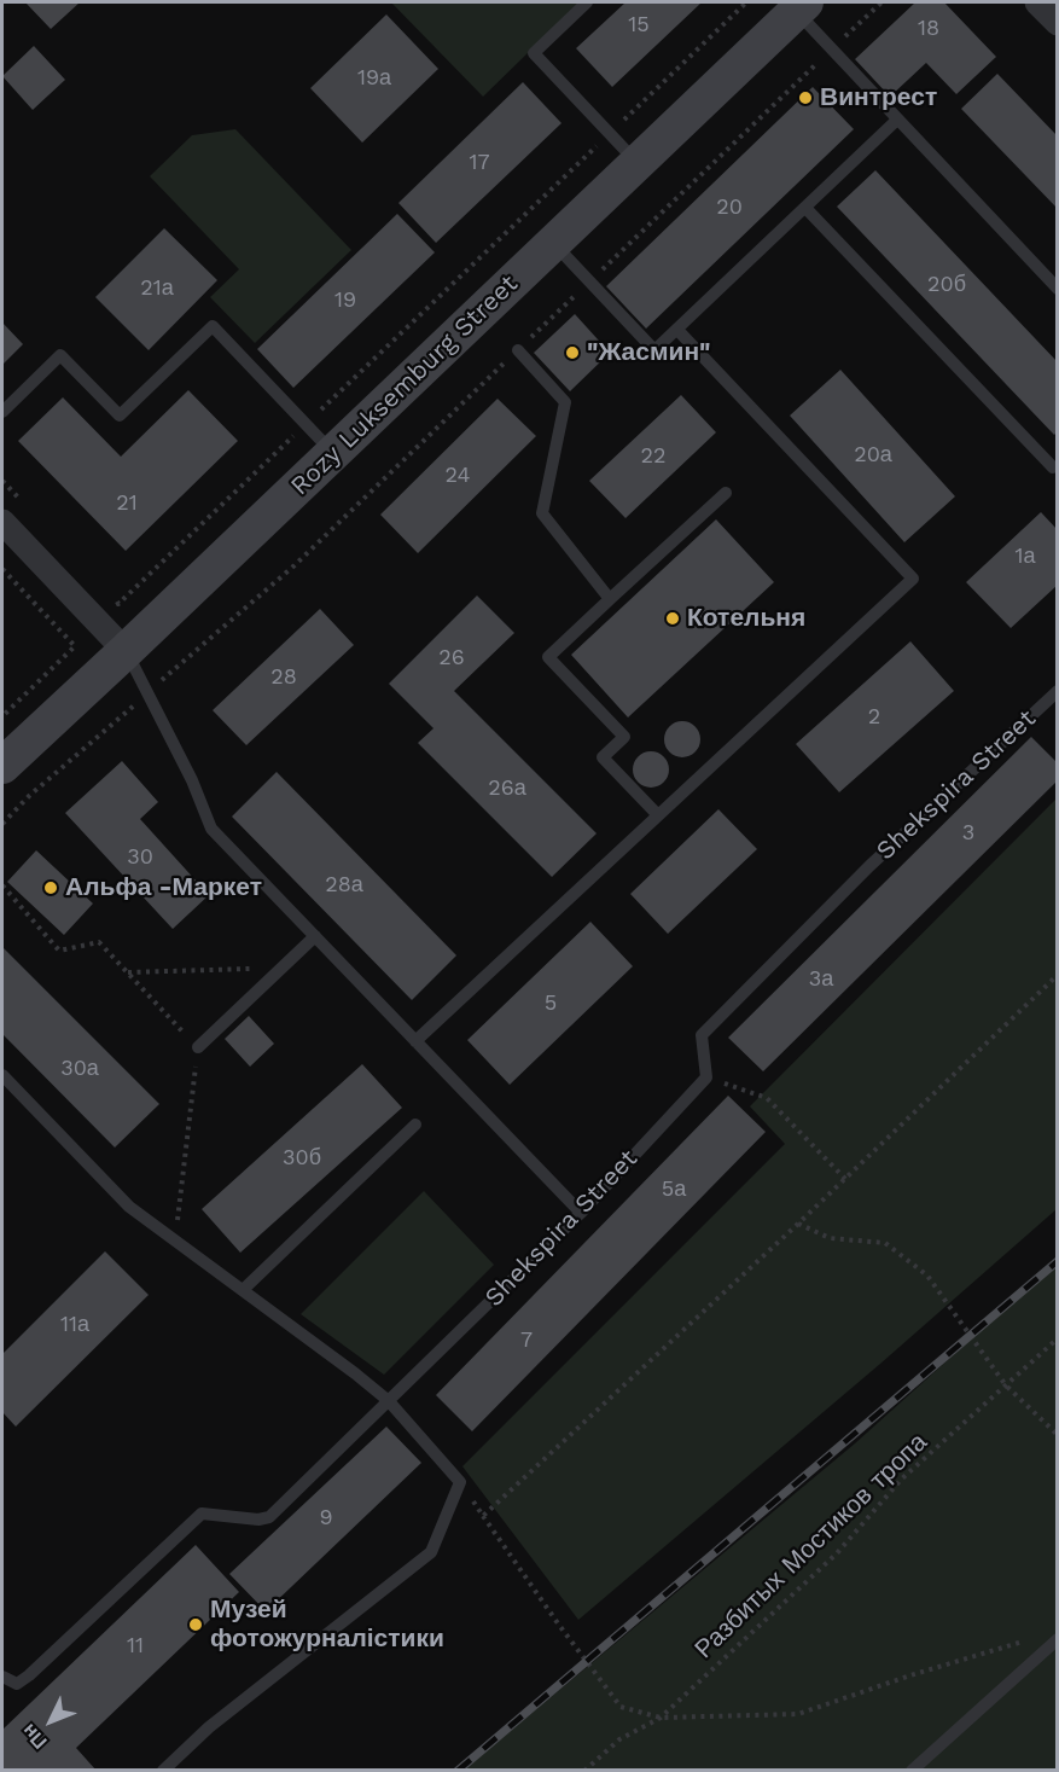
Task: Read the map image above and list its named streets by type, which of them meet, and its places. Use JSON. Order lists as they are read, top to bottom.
{
  "streets": {
    "street": ["Rozy Luksemburg Street"],
    "lane": ["Shekspira Street"],
    "path": ["Разбитых Мостиков тропа"]
  },
  "places": [
    "Винтрест",
    "\"Жасмин\"",
    "Котельня",
    "Альфа -Маркет",
    "Музей фотожурналістики"
  ],
  "house_numbers": [
    "15",
    "18",
    "19а",
    "17",
    "20",
    "20б",
    "21а",
    "19",
    "20а",
    "22",
    "24",
    "21",
    "1а",
    "26",
    "28",
    "2",
    "26а",
    "3",
    "30",
    "28а",
    "3а",
    "5",
    "30а",
    "30б",
    "5а",
    "11а",
    "7",
    "9",
    "11"
  ],
  "north": "bottom left"
}
